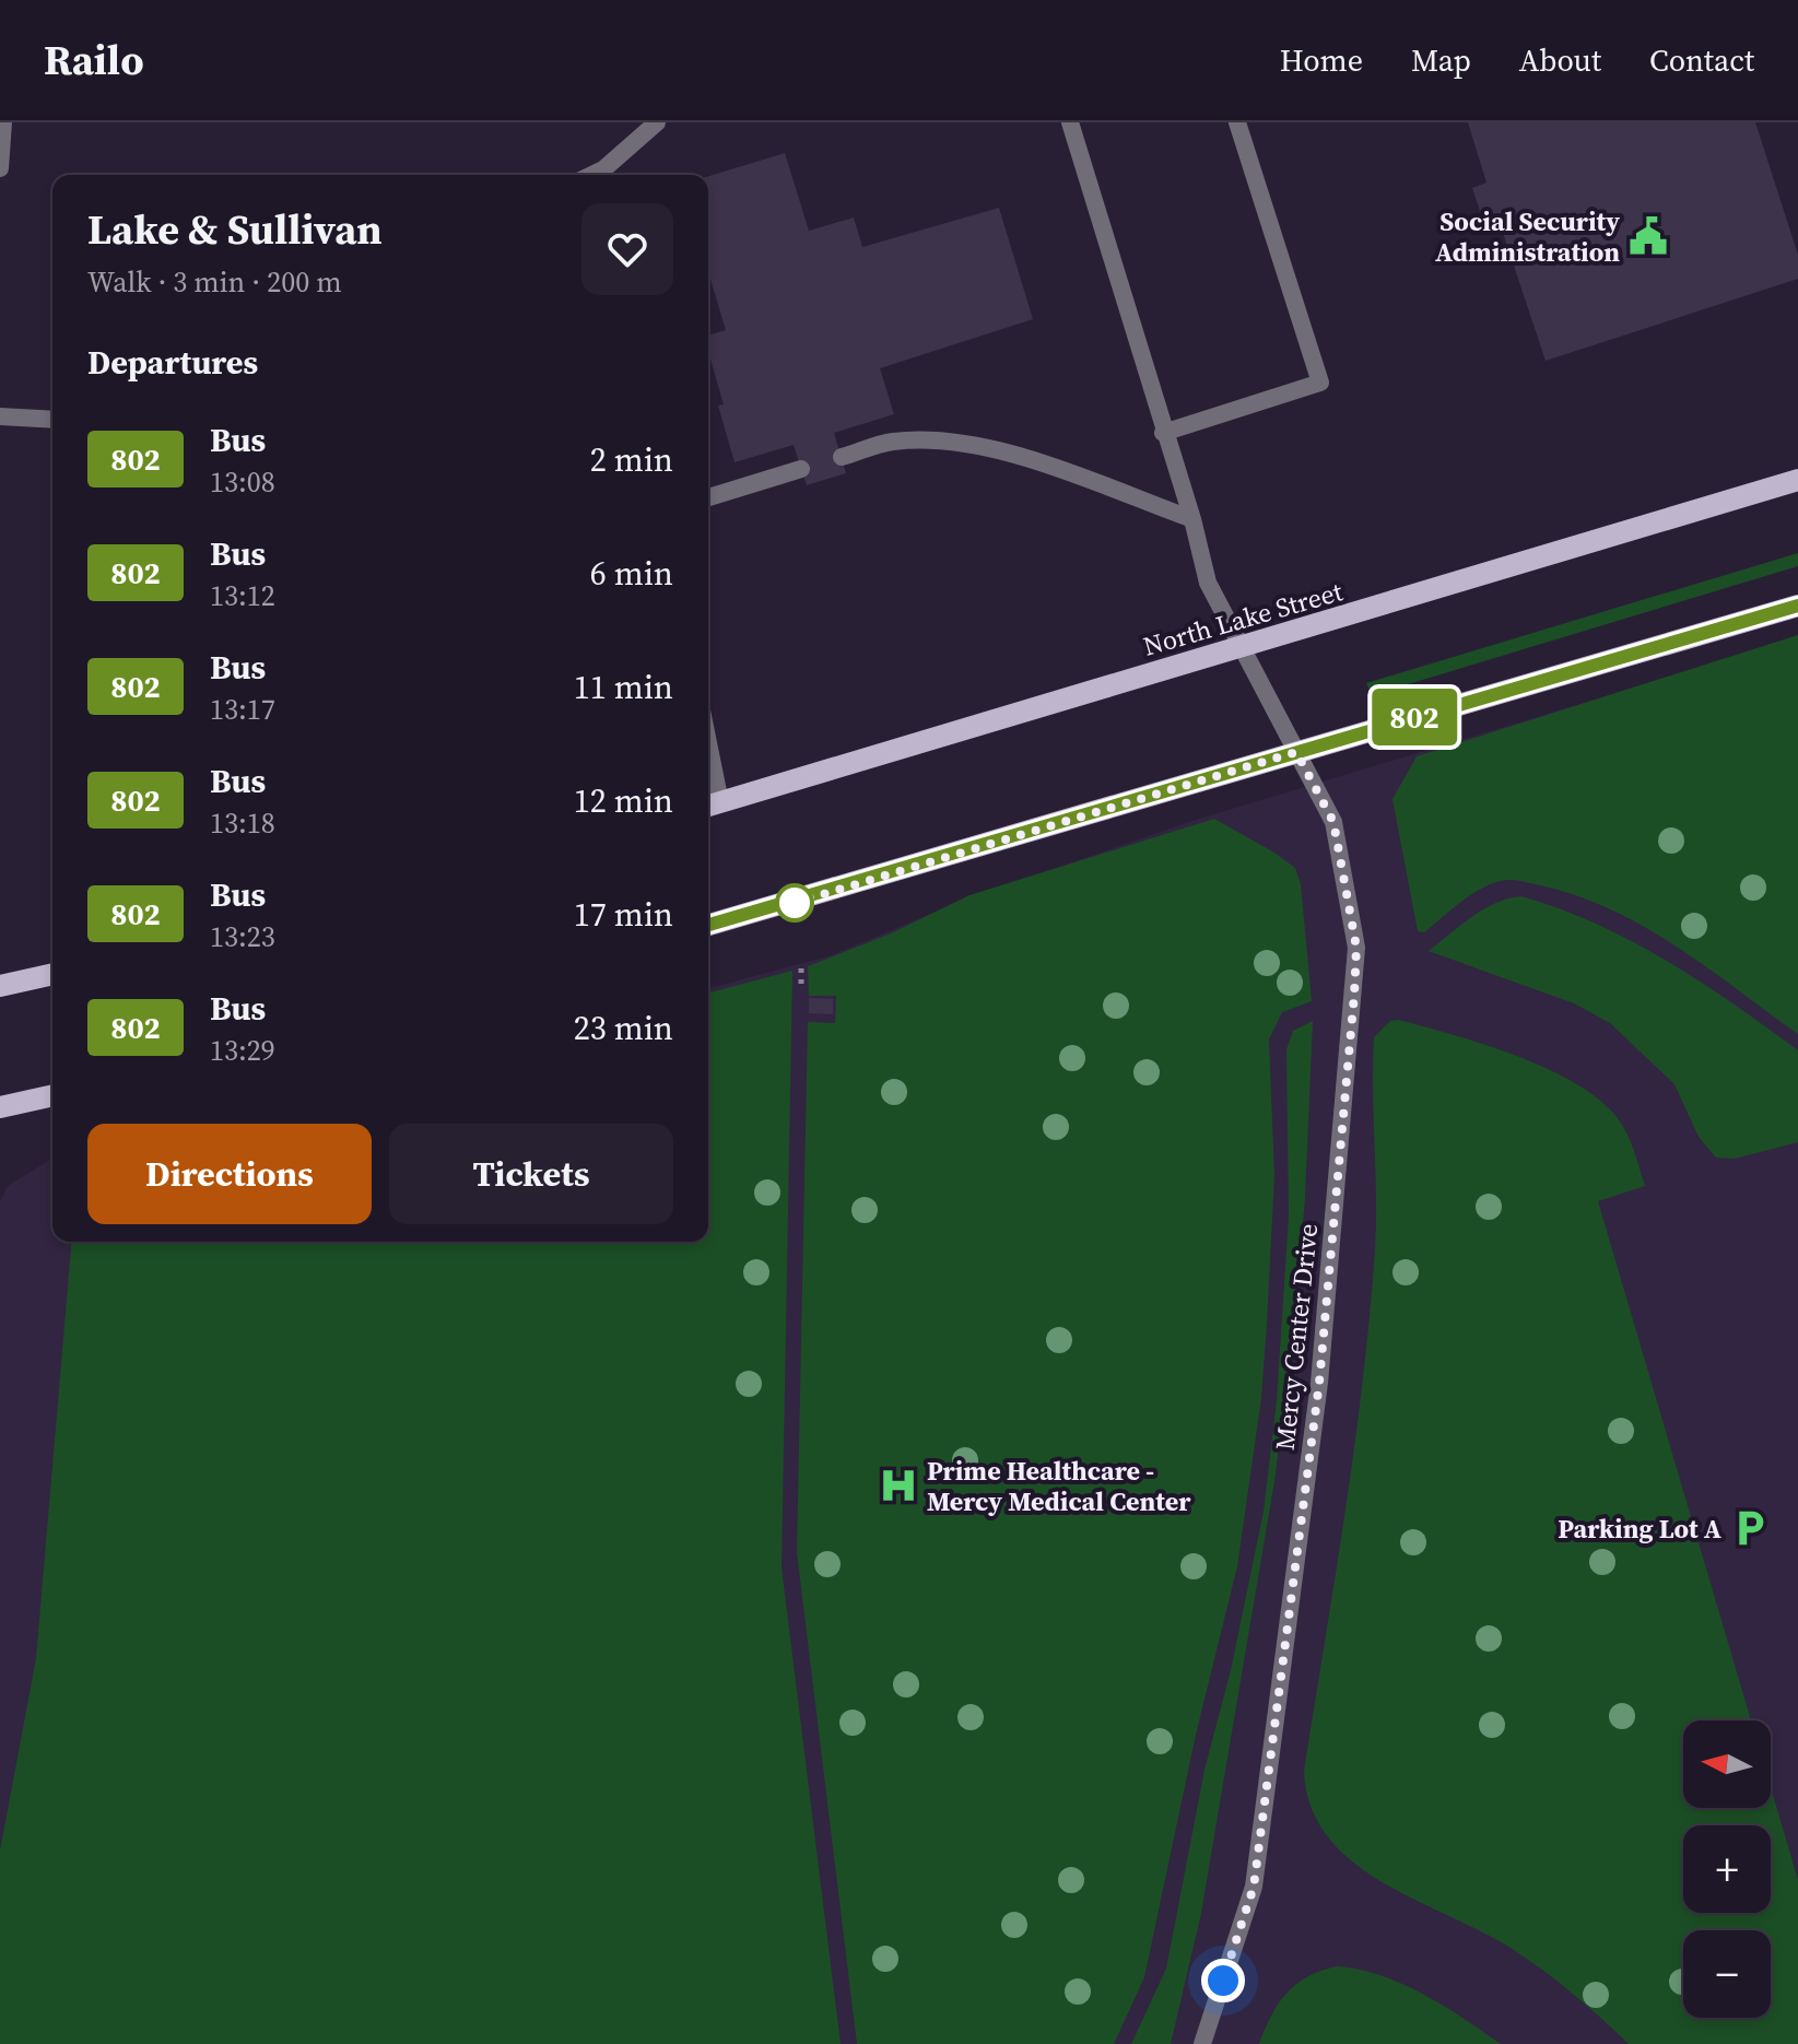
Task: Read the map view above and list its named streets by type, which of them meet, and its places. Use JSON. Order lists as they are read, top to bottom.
{
  "streets": {
    "main road": ["North Lake Street"],
    "street": ["Mercy Center Drive"]
  },
  "crossings": [
    ["North Lake Street", "Mercy Center Drive"]
  ],
  "places": {
    "public building": ["Social Security Administration"],
    "hospital": ["Prime Healthcare - Mercy Medical Center"],
    "parking": ["Parking Lot A"]
  },
  "lines": ["bus line 802"],
  "north": "left",
  "page": {
    "header": "Railo",
    "nav": [
      "Home",
      "Map",
      "About",
      "Contact"
    ],
    "on_map": "802",
    "heading": [
      ["Lake & Sullivan", "Walk · 3 min · 200 m"],
      "Departures"
    ],
    "list": [
      {
        "mark": "802",
        "name": "Bus",
        "note": "13:08",
        "value": "2 min"
      },
      {
        "mark": "802",
        "name": "Bus",
        "note": "13:12",
        "value": "6 min"
      },
      {
        "mark": "802",
        "name": "Bus",
        "note": "13:17",
        "value": "11 min"
      },
      {
        "mark": "802",
        "name": "Bus",
        "note": "13:18",
        "value": "12 min"
      },
      {
        "mark": "802",
        "name": "Bus",
        "note": "13:23",
        "value": "17 min"
      },
      {
        "mark": "802",
        "name": "Bus",
        "note": "13:29",
        "value": "23 min"
      }
    ],
    "buttons": ["Directions", "Tickets"],
    "map_buttons": ["+", "−"]
  }
}
